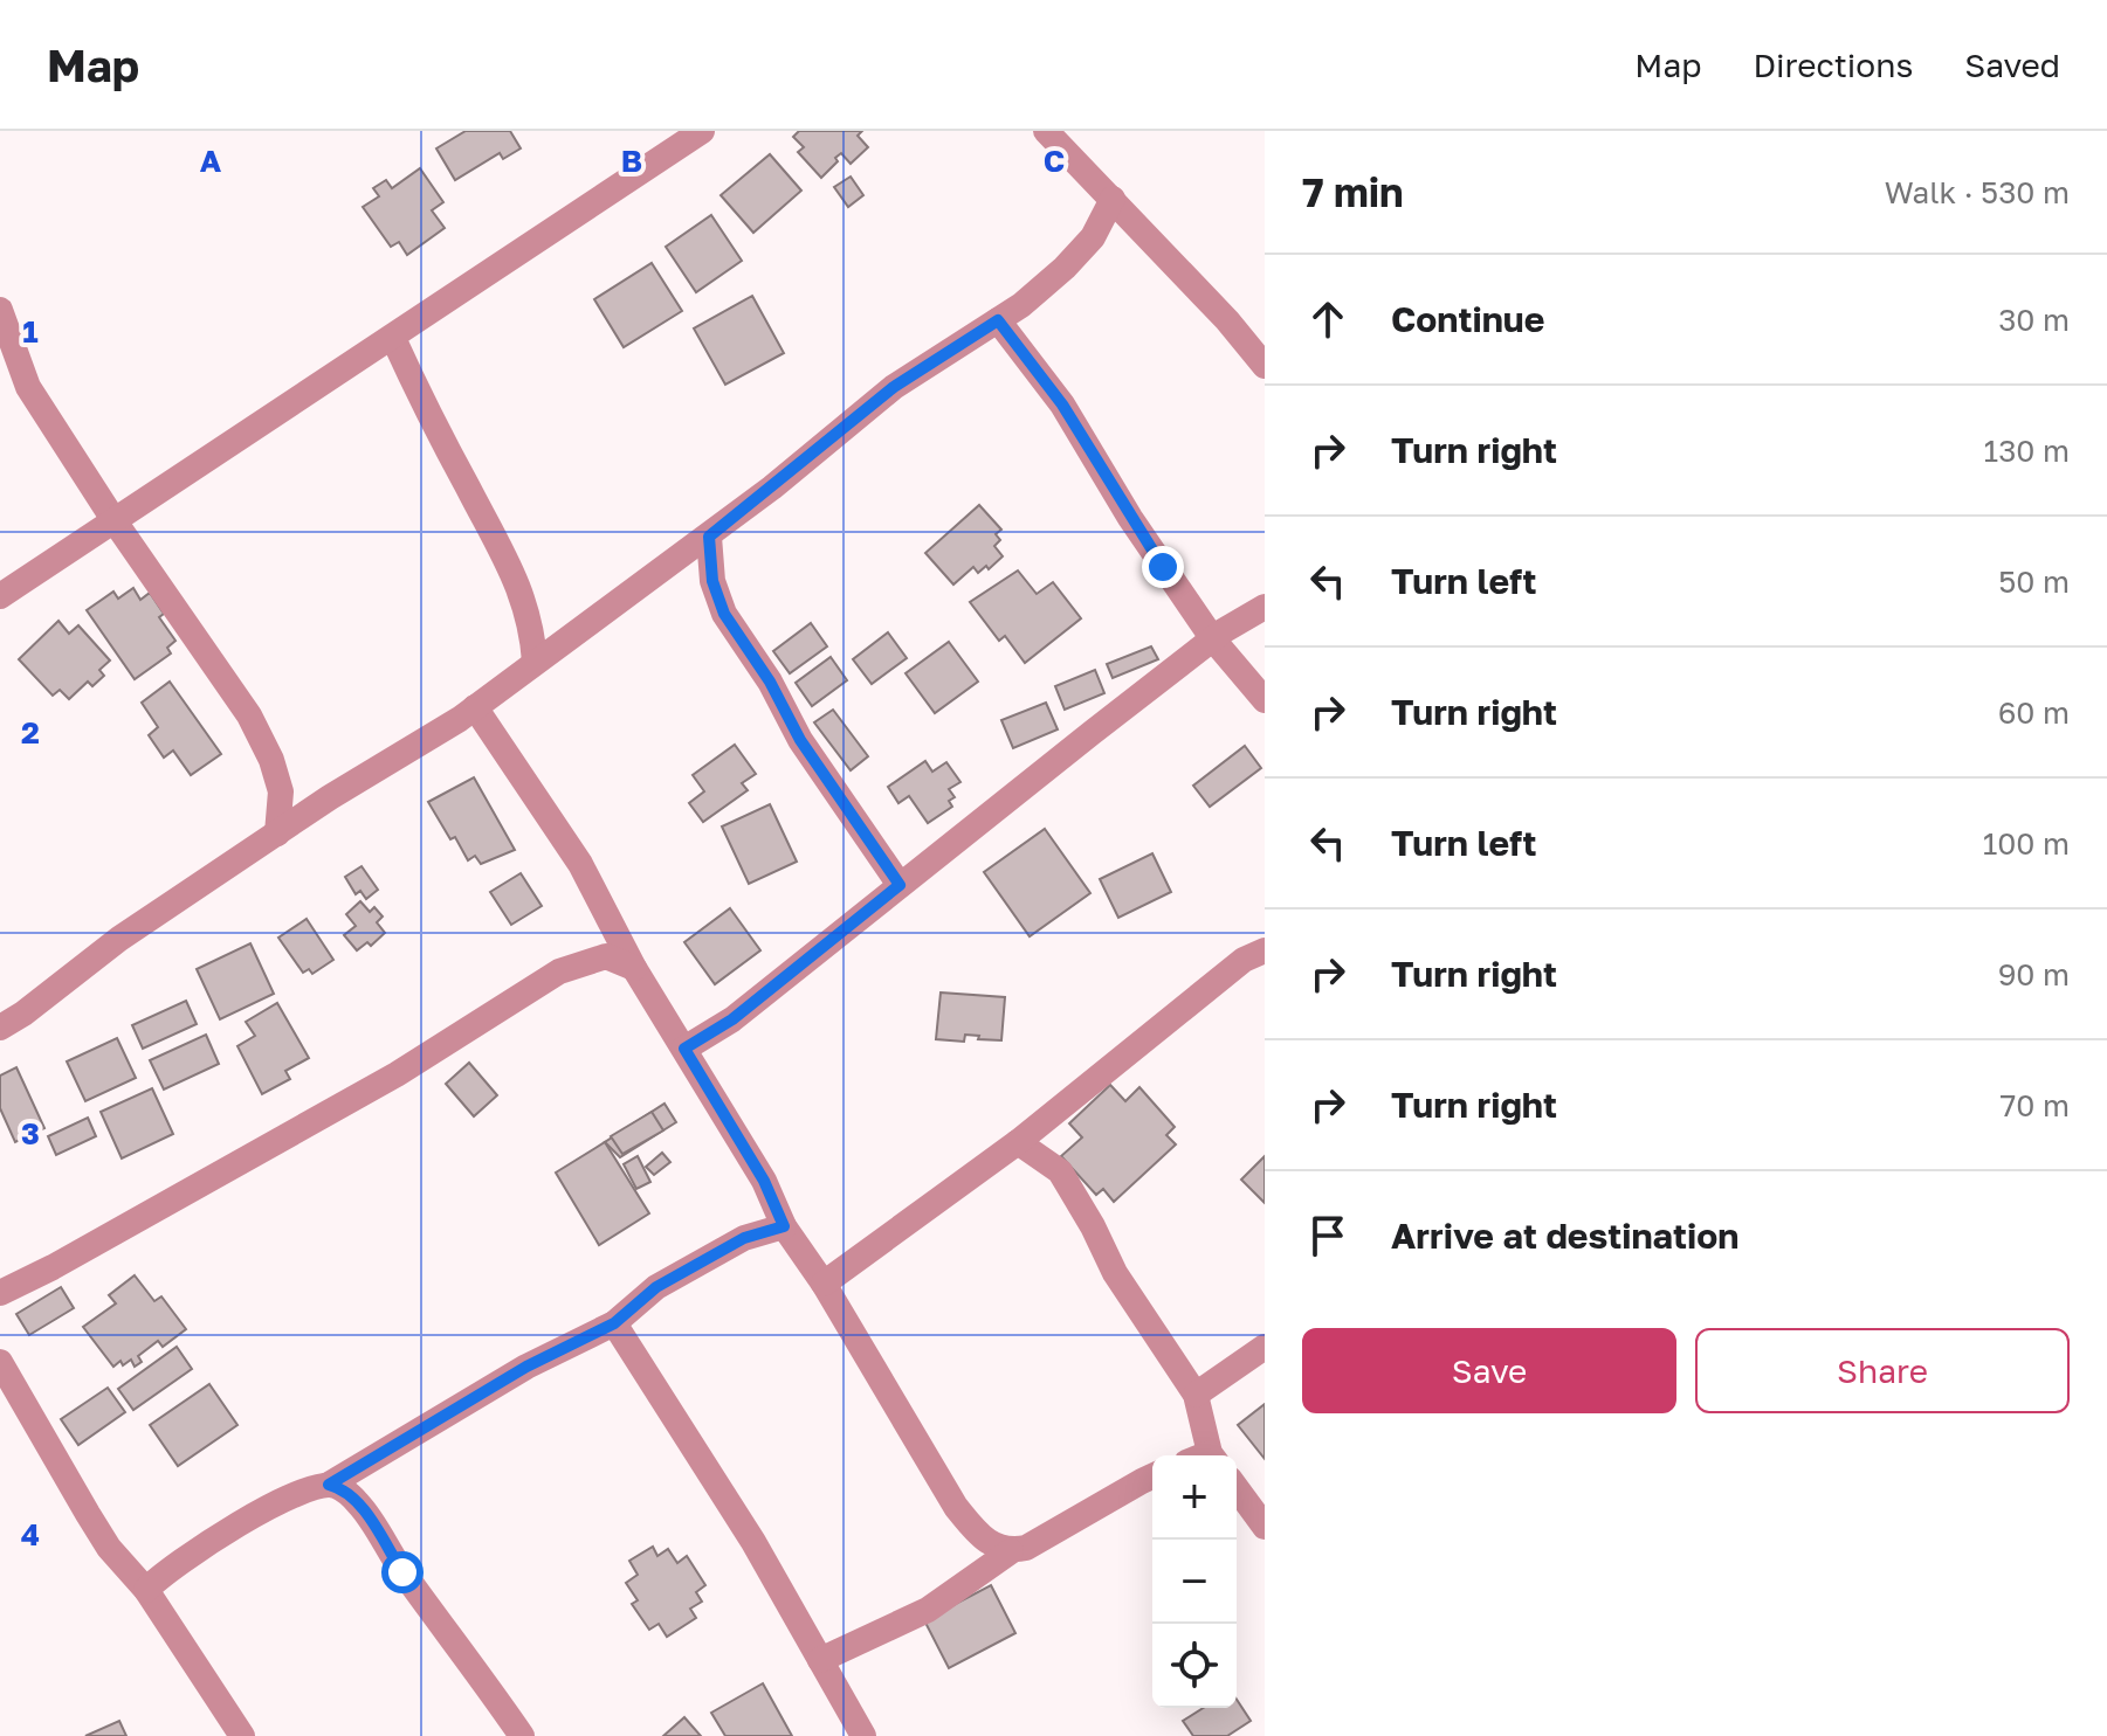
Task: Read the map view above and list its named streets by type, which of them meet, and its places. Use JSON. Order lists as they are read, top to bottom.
{
  "page": {
    "header": "Map",
    "nav": ["Map", "Directions", "Saved"],
    "heading": ["7 min", "Walk · 530 m"],
    "list": [
      ["Continue", "30 m"],
      ["Turn right", "130 m"],
      ["Turn left", "50 m"],
      ["Turn right", "60 m"],
      ["Turn left", "100 m"],
      ["Turn right", "90 m"],
      ["Turn right", "70 m"],
      "Arrive at destination"
    ],
    "buttons": ["Save", "Share"],
    "map_buttons": ["+", "−"]
  },
  "grid": {
    "columns": ["A", "B", "C"],
    "rows": [
      "1",
      "2",
      "3",
      "4"
    ]
  }
}
